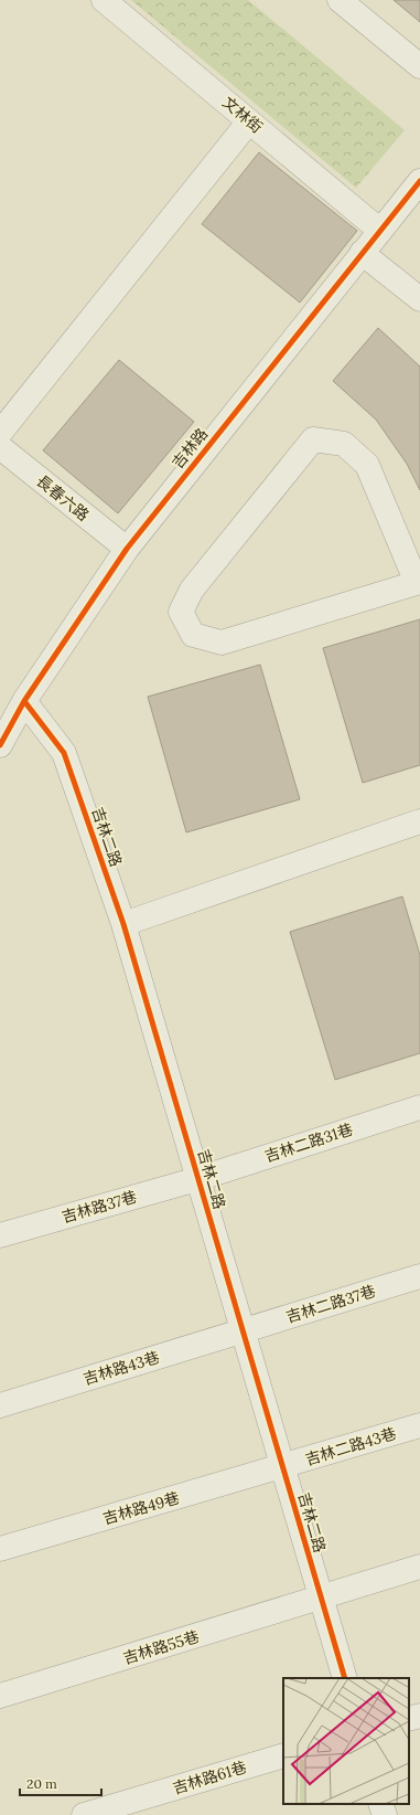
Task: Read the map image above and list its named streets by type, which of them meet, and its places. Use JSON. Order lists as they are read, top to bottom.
{
  "streets": {
    "street": [
      "文林街",
      "吉林路",
      "長春六路",
      "吉林二路",
      "吉林二路31巷",
      "吉林路37巷",
      "吉林二路37巷",
      "吉林路43巷",
      "吉林二路43巷",
      "吉林路49巷",
      "吉林路55巷",
      "吉林路61巷"
    ]
  },
  "crossings": [
    ["文林街", "吉林路"],
    ["吉林路", "長春六路"],
    ["吉林路", "吉林二路"],
    ["吉林二路", "吉林二路31巷"],
    ["吉林二路", "吉林路37巷"],
    ["吉林二路", "吉林二路37巷"],
    ["吉林二路", "吉林路43巷"],
    ["吉林二路", "吉林二路43巷"],
    ["吉林二路", "吉林路49巷"],
    ["吉林二路", "吉林路55巷"],
    ["吉林二路31巷", "吉林路37巷"],
    ["吉林二路37巷", "吉林路43巷"],
    ["吉林二路43巷", "吉林路49巷"]
  ],
  "scale_bar": "20 m"
}
